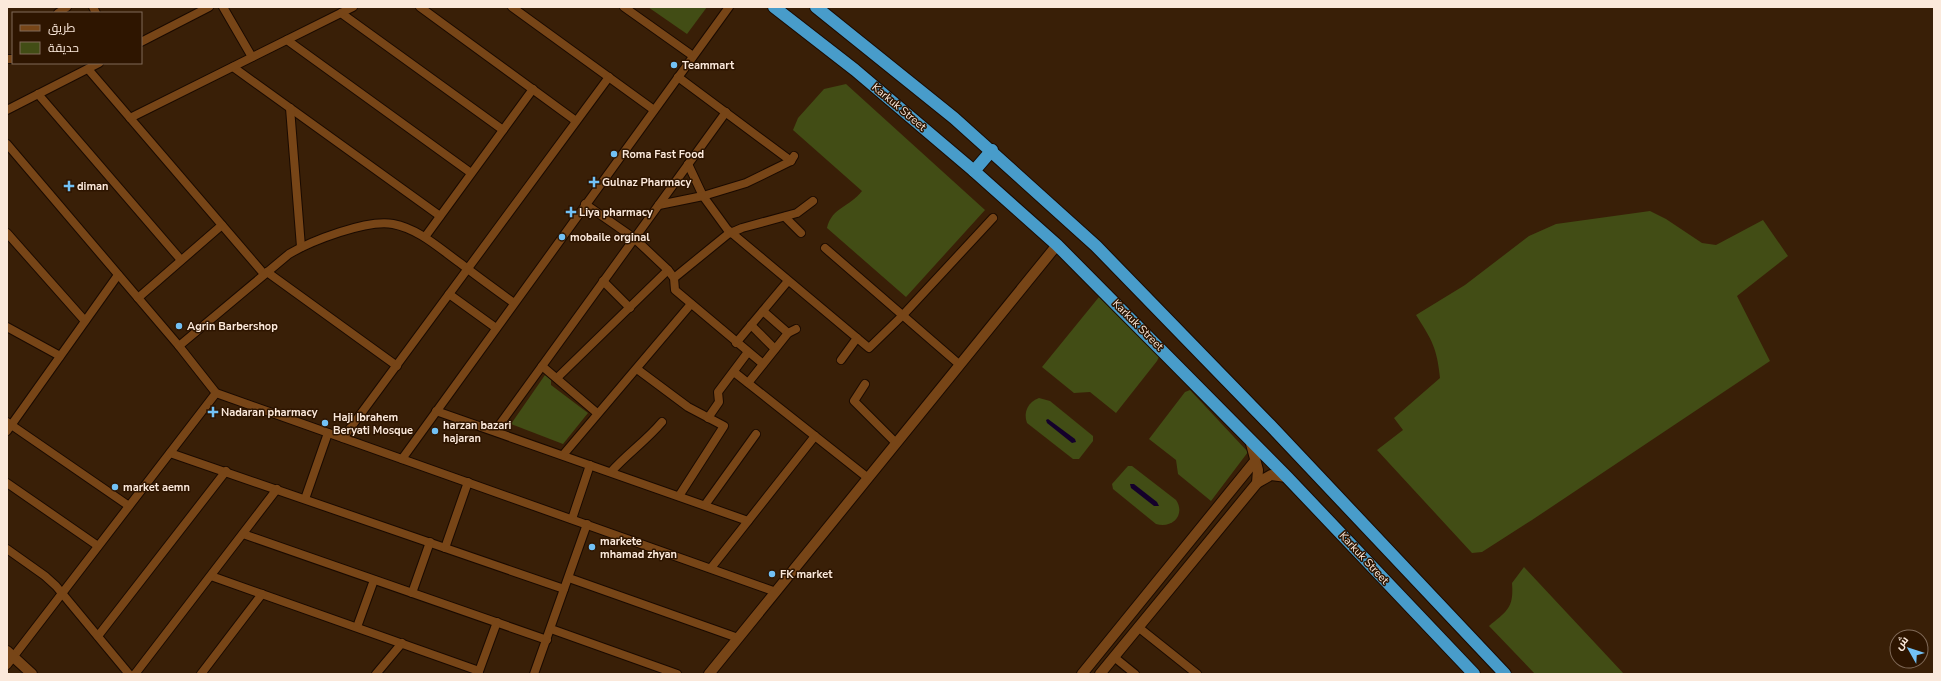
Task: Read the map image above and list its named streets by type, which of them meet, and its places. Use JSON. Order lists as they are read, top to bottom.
{
  "streets": {
    "highway": ["Karkuk Street"]
  },
  "places": {
    "other": [
      "Teammart",
      "Roma Fast Food",
      "mobaile orginal",
      "Agrin Barbershop",
      "Haji Ibrahem Beryati Mosque",
      "harzan bazari hajaran",
      "market aemn",
      "markete mhamad zhyan",
      "FK market"
    ],
    "health": [
      "Gulnaz Pharmacy",
      "diman",
      "Liya pharmacy",
      "Nadaran pharmacy"
    ]
  },
  "legend": ["طريق", "حديقة"],
  "north": "top left"
}
